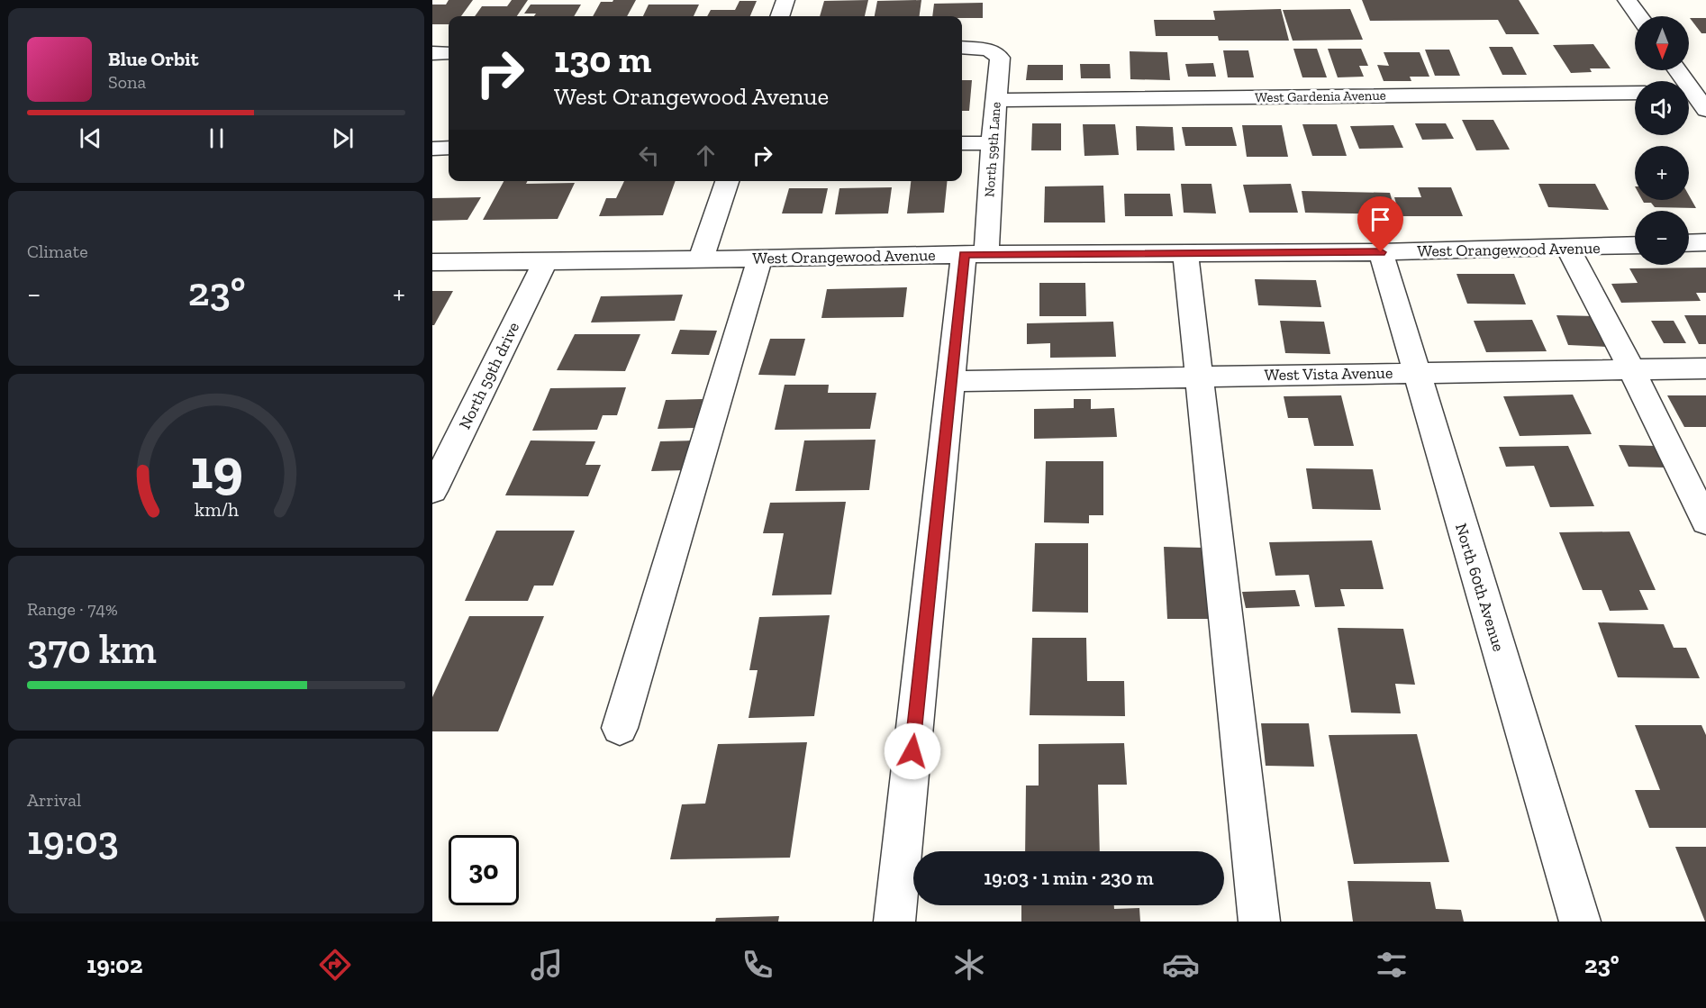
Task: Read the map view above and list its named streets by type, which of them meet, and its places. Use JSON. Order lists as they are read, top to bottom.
{
  "streets": {
    "street": [
      "West Gardenia Avenue",
      "North 59th Lane",
      "West Orangewood Avenue",
      "West Vista Avenue",
      "North 59th drive",
      "North 60th Avenue"
    ]
  },
  "crossings": [
    ["West Gardenia Avenue", "North 59th Lane"],
    ["North 59th Lane", "West Orangewood Avenue"],
    ["North 59th Lane", "West Vista Avenue"],
    ["West Orangewood Avenue", "North 59th drive"],
    ["West Orangewood Avenue", "North 60th Avenue"],
    ["West Vista Avenue", "North 60th Avenue"]
  ],
  "north": "bottom",
  "page": {
    "map_buttons": ["+", "−"],
    "turn": ["130 m", "West Orangewood Avenue"],
    "song": ["Blue Orbit", "Sona"],
    "tile": [
      "Climate",
      ["Range · 74%", "370 km"],
      ["Arrival", "19:03"]
    ],
    "heat": ["−", "23°", "+"],
    "limit": "30",
    "trip": "19:03 · 1 min · 230 m",
    "tabs": ["19:02", "23°"],
    "gauge": ["19", "km/h"]
  }
}
